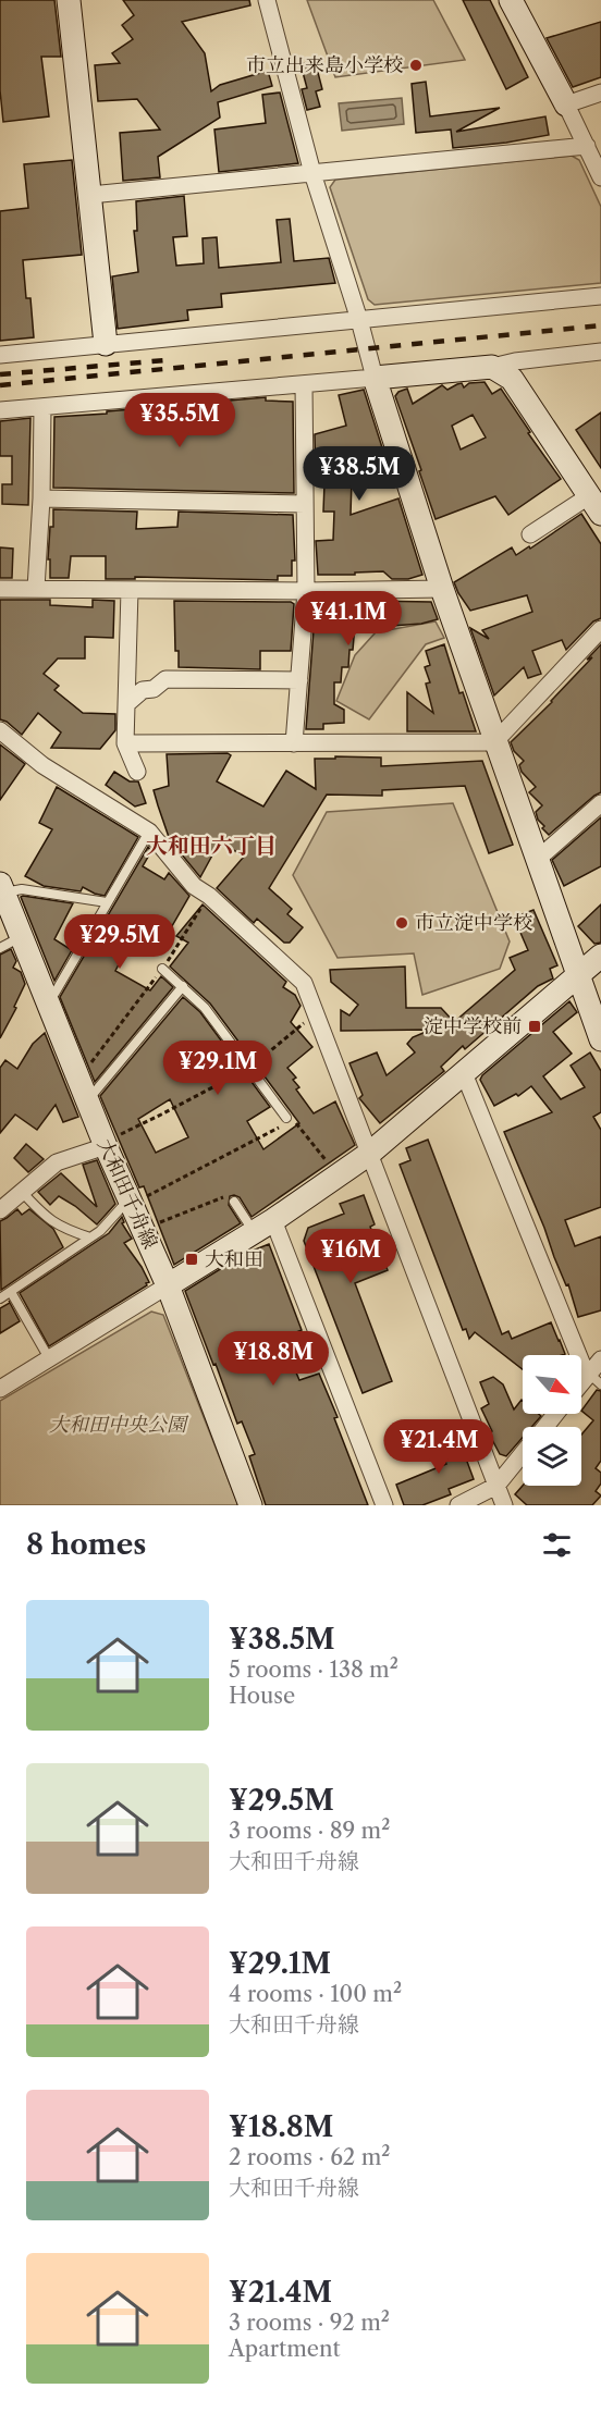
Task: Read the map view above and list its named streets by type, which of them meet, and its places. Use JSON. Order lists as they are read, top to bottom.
{
  "streets": {
    "street": ["大和田千舟線"]
  },
  "districts": ["大和田六丁目"],
  "parks": ["大和田中央公園"],
  "places": {
    "other": ["市立出来島小学校", "市立淀中学校"],
    "transit": ["淀中学校前", "大和田"]
  },
  "north": "bottom right",
  "page": {
    "price": [
      "¥35.5M",
      "¥38.5M",
      "¥41.1M",
      "¥29.5M",
      "¥29.1M",
      "¥16M",
      "¥18.8M",
      "¥21.4M"
    ],
    "heading": "8 homes",
    "list": [
      {
        "name": "¥38.5M",
        "note": "5 rooms · 138 m² · House"
      },
      {
        "name": "¥29.5M",
        "note": "3 rooms · 89 m² · 大和田千舟線"
      },
      {
        "name": "¥29.1M",
        "note": "4 rooms · 100 m² · 大和田千舟線"
      },
      {
        "name": "¥18.8M",
        "note": "2 rooms · 62 m² · 大和田千舟線"
      },
      {
        "name": "¥21.4M",
        "note": "3 rooms · 92 m² · Apartment"
      }
    ]
  }
}
